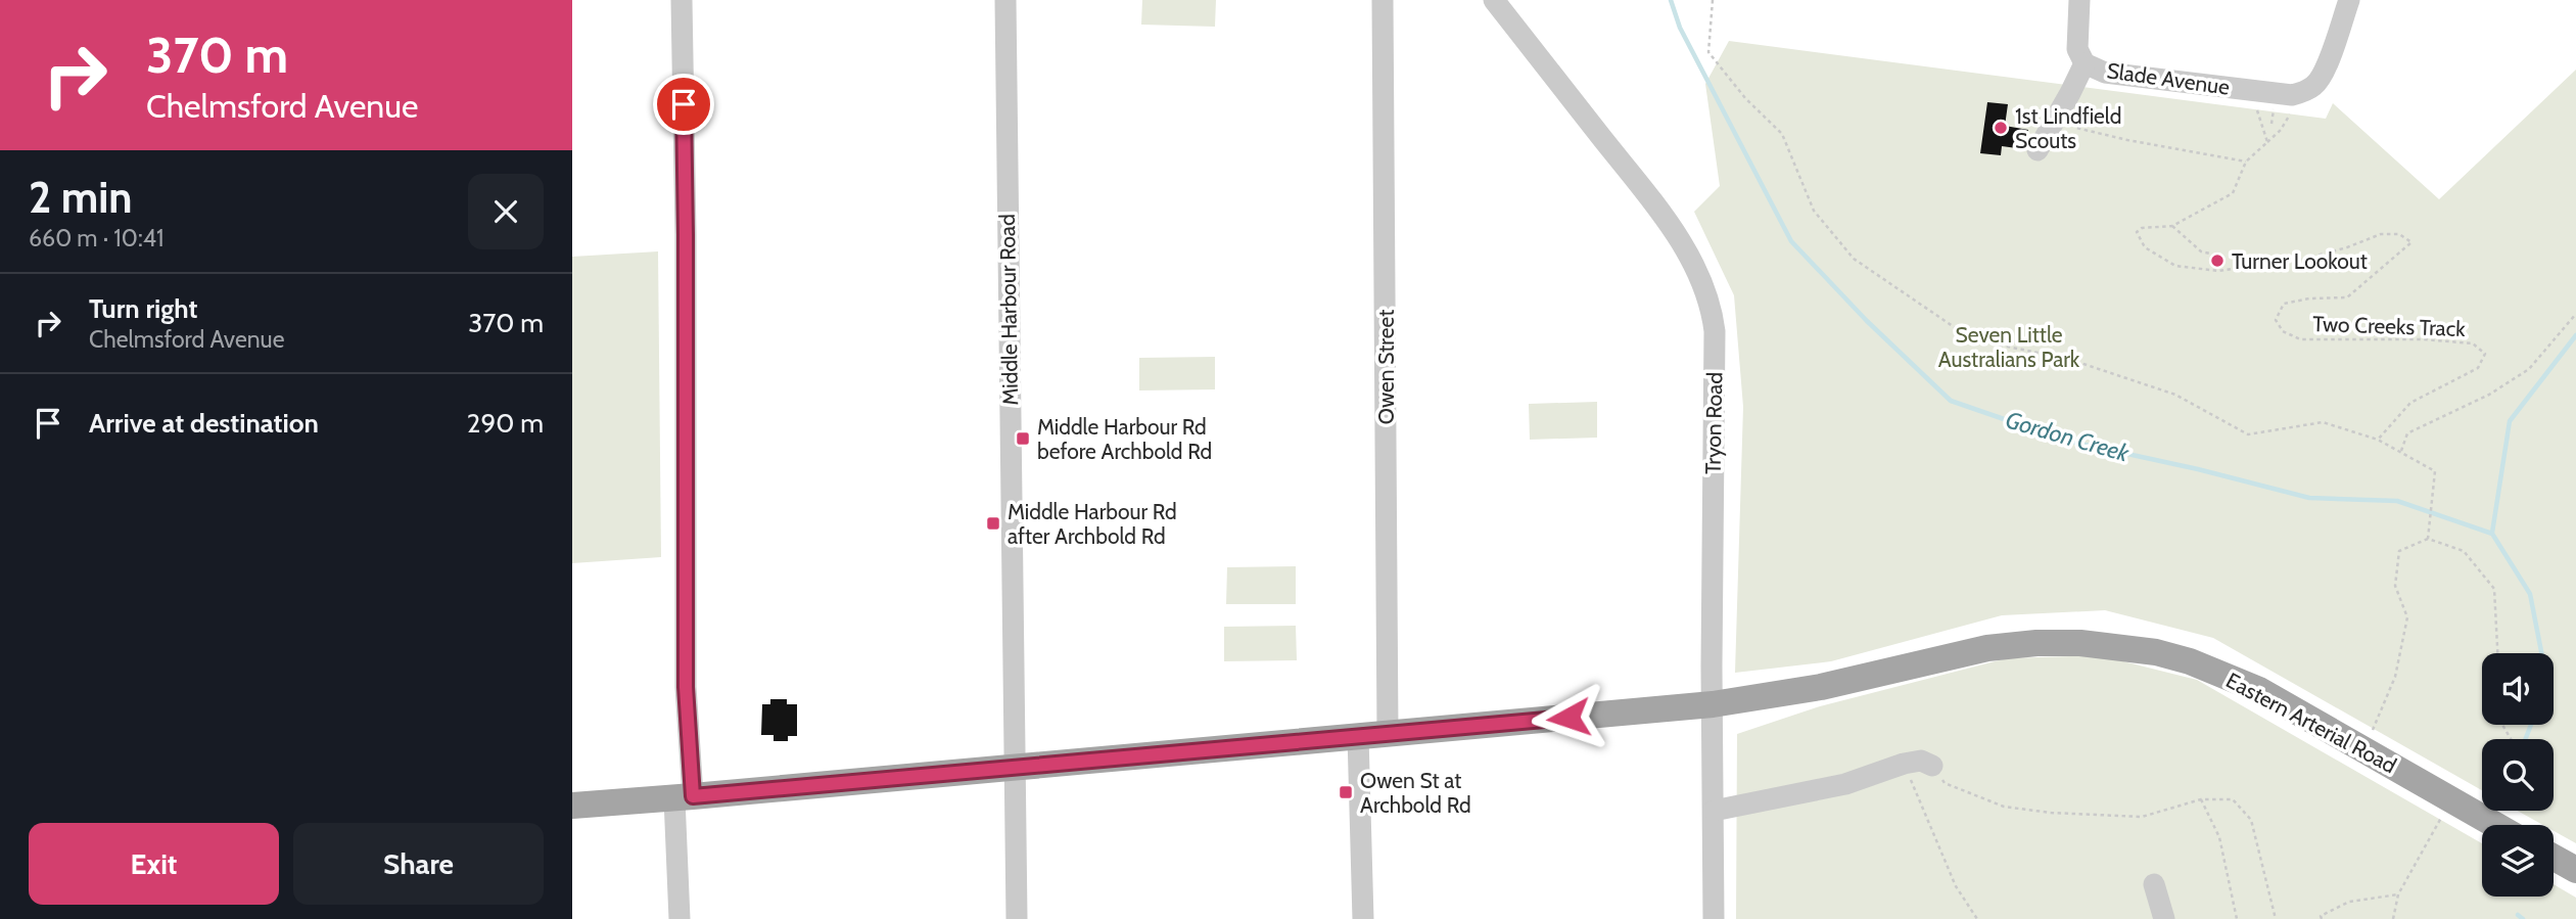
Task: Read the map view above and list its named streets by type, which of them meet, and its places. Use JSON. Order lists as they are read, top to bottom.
{
  "streets": {
    "main road": ["Eastern Arterial Road"],
    "street": [
      "Slade Avenue",
      "Middle Harbour Road",
      "Owen Street",
      "Tryon Road"
    ],
    "path": ["Two Creeks Track"]
  },
  "crossings": [
    ["Slade Avenue", "Two Creeks Track"],
    ["Middle Harbour Road", "Eastern Arterial Road"],
    ["Owen Street", "Eastern Arterial Road"],
    ["Tryon Road", "Eastern Arterial Road"]
  ],
  "water": ["Gordon Creek"],
  "parks": ["Seven Little Australians Park"],
  "places": {
    "other": ["1st Lindfield Scouts", "Turner Lookout"],
    "transit": ["Middle Harbour Rd before Archbold Rd", "Middle Harbour Rd after Archbold Rd", "Owen St at Archbold Rd"]
  },
  "page": {
    "turn": ["370 m", "Chelmsford Avenue"],
    "heading": ["2 min", "660 m · 10:41"],
    "list": [
      {
        "name": "Turn right",
        "note": "Chelmsford Avenue",
        "value": "370 m"
      },
      {
        "name": "Arrive at destination",
        "value": "290 m"
      }
    ],
    "buttons": ["Exit", "Share"]
  }
}
